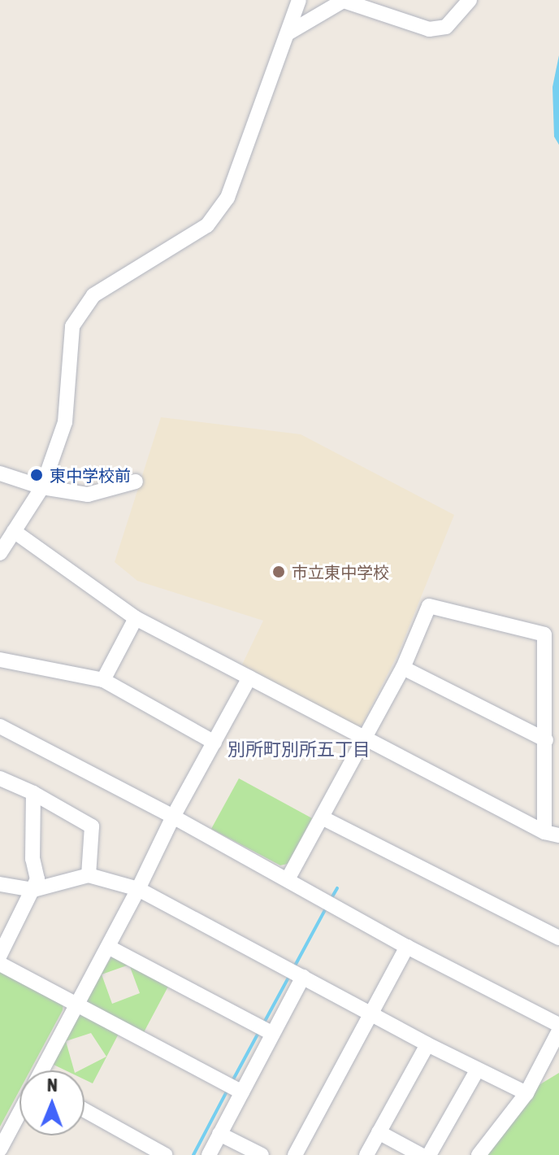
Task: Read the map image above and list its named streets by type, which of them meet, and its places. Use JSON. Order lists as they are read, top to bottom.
{
  "districts": ["別所町別所五丁目"],
  "places": ["東中学校前", "市立東中学校"],
  "north": "top"
}
